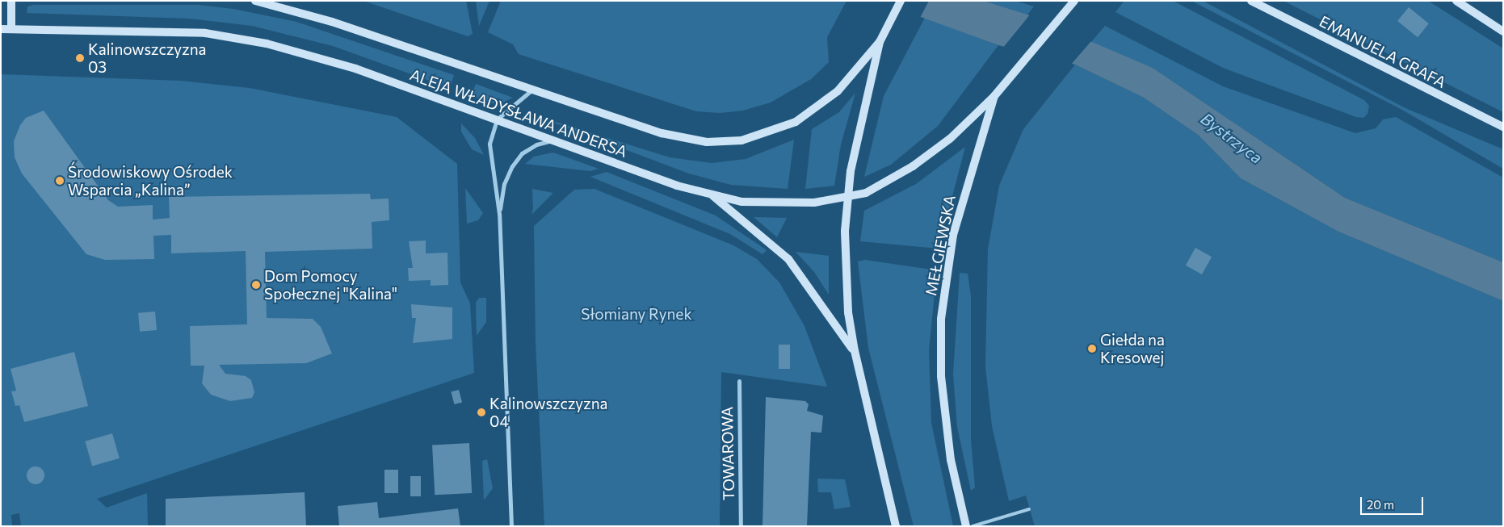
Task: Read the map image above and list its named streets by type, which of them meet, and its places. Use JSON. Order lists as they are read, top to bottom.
{
  "streets": {
    "main road": ["EMANUELA GRAFA", "ALEJA WŁADYSŁAWA ANDERSA", "MEŁGIEWSKA"],
    "street": ["TOWAROWA"]
  },
  "crossings": [
    ["ALEJA WŁADYSŁAWA ANDERSA", "MEŁGIEWSKA"]
  ],
  "water": ["Bystrzyca"],
  "parks": ["Słomiany Rynek"],
  "places": [
    "Kalinowszczyzna 03",
    "Środowiskowy Ośrodek Wsparcia „Kalina”",
    "Dom Pomocy Społecznej \"Kalina\"",
    "Giełda na Kresowej",
    "Kalinowszczyzna 04"
  ],
  "scale_bar": "20 m"
}
